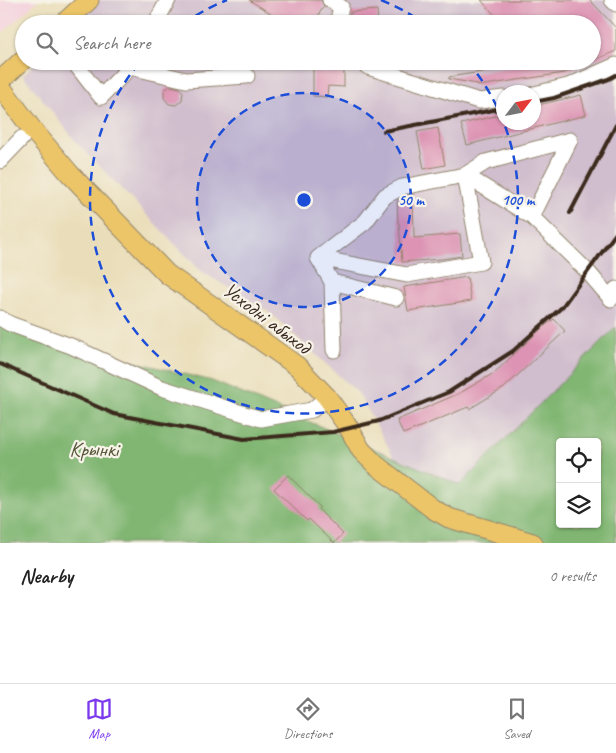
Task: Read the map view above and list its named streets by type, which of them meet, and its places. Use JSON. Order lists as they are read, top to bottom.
{
  "streets": {
    "main road": ["Усходні абыход"]
  },
  "parks": ["Крынкі"],
  "north": "top right",
  "page": {
    "search": "Search here",
    "heading": ["Nearby", "0 results"],
    "nav": ["Map", "Directions", "Saved"]
  },
  "rings": ["50 m", "100 m"]
}
